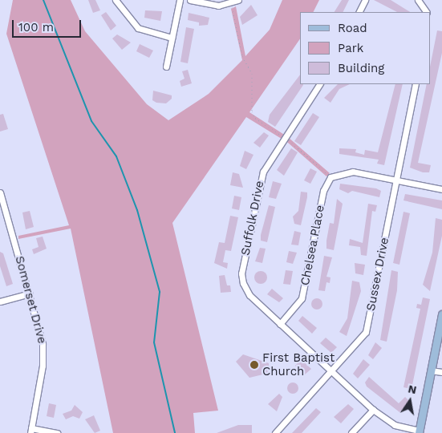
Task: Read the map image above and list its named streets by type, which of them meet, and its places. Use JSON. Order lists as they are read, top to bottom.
{
  "streets": {
    "street": [
      "Suffolk Drive",
      "Chelsea Place",
      "Sussex Drive",
      "Somerset Drive"
    ]
  },
  "crossings": [
    ["Suffolk Drive", "Chelsea Place"]
  ],
  "places": ["First Baptist Church"],
  "legend": ["Road", "Park", "Building"],
  "scale_bar": "100 m",
  "north": "top"
}
